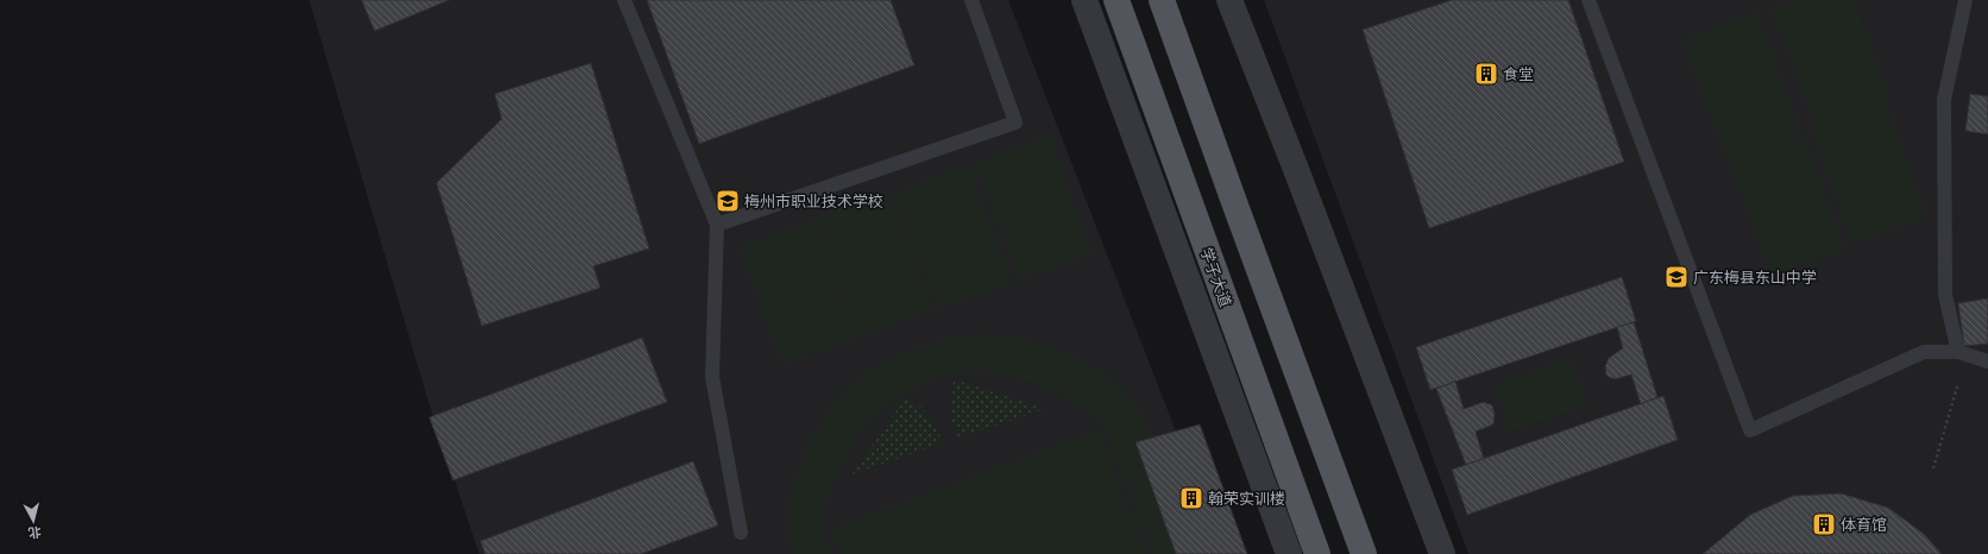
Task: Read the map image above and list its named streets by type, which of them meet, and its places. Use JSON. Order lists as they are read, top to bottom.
{
  "streets": {
    "main road": ["学子大道"]
  },
  "places": {
    "building": ["食堂", "翰荣实训楼", "体育馆"],
    "school or university": ["梅州市职业技术学校", "广东梅县东山中学"]
  },
  "north": "bottom"
}
